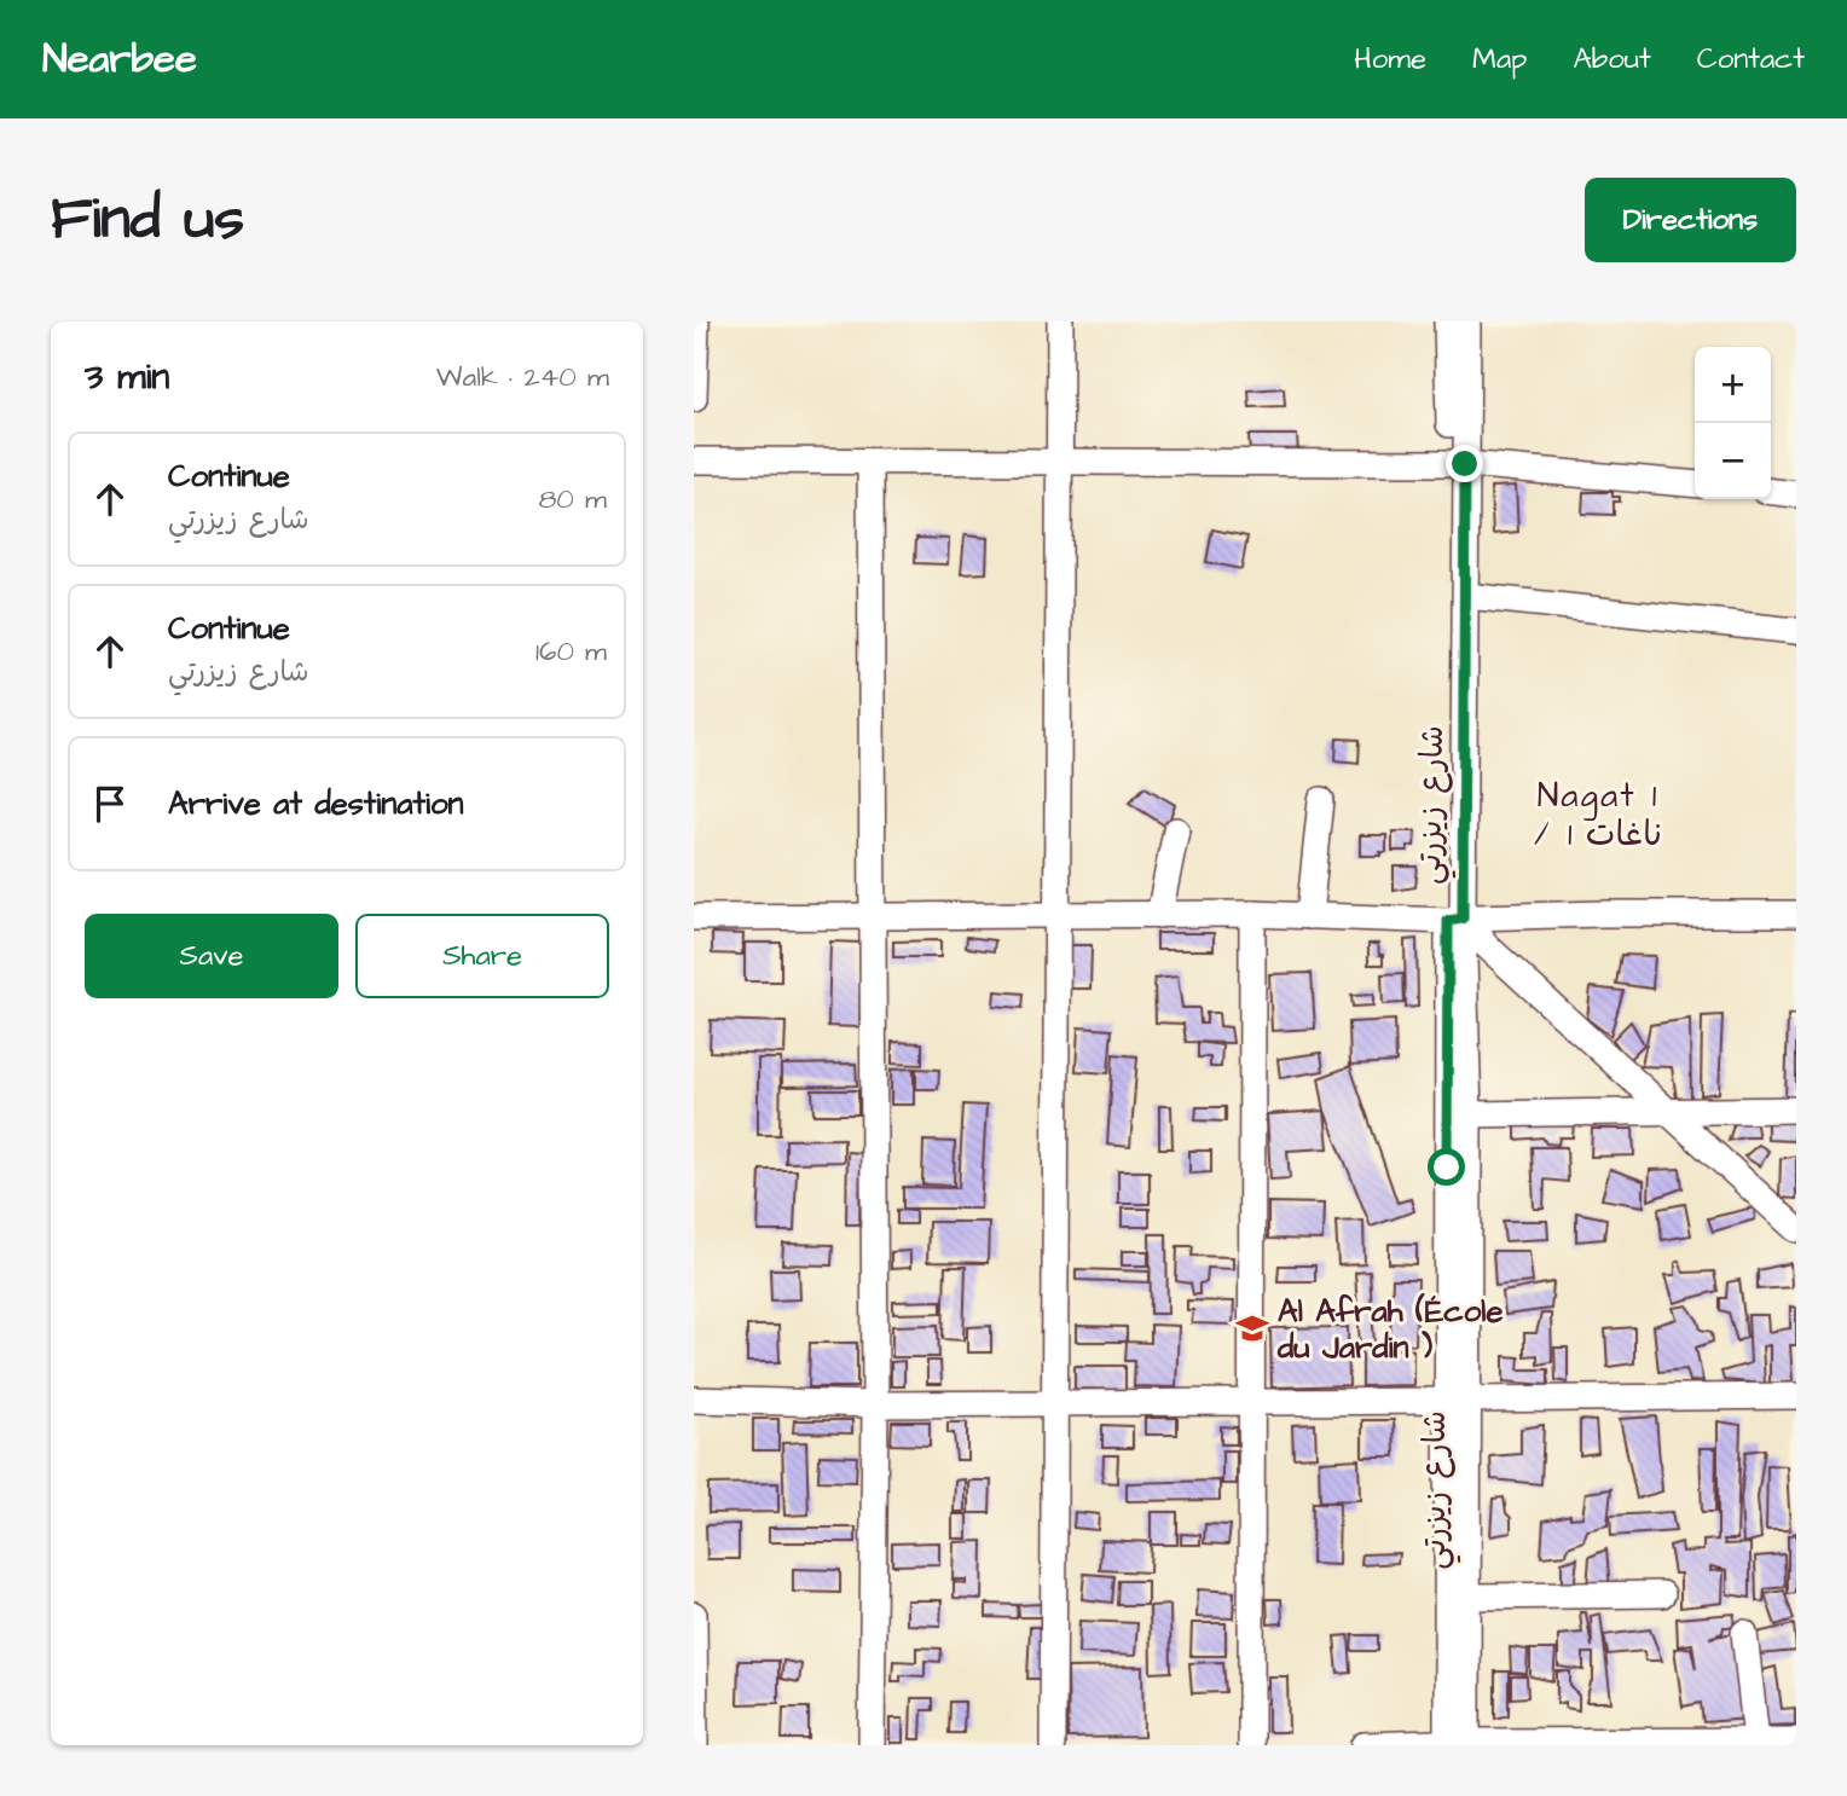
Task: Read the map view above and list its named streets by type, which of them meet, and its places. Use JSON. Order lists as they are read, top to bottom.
{
  "streets": {
    "street": ["شارع زيزرتي"]
  },
  "districts": ["Nagat 1 / ناغات 1"],
  "places": {
    "school or university": ["Al Afrah (École du Jardin )"]
  },
  "page": {
    "header": "Nearbee",
    "nav": [
      "Home",
      "Map",
      "About",
      "Contact"
    ],
    "buttons": [
      "Directions",
      ["Save", "Share"]
    ],
    "title": "Find us",
    "heading": ["3 min", "Walk · 240 m"],
    "map_buttons": ["+", "−"],
    "list": [
      ["Continue", "شارع زيزرتي", "80 m"],
      ["Continue", "شارع زيزرتي", "160 m"],
      "Arrive at destination"
    ]
  }
}
